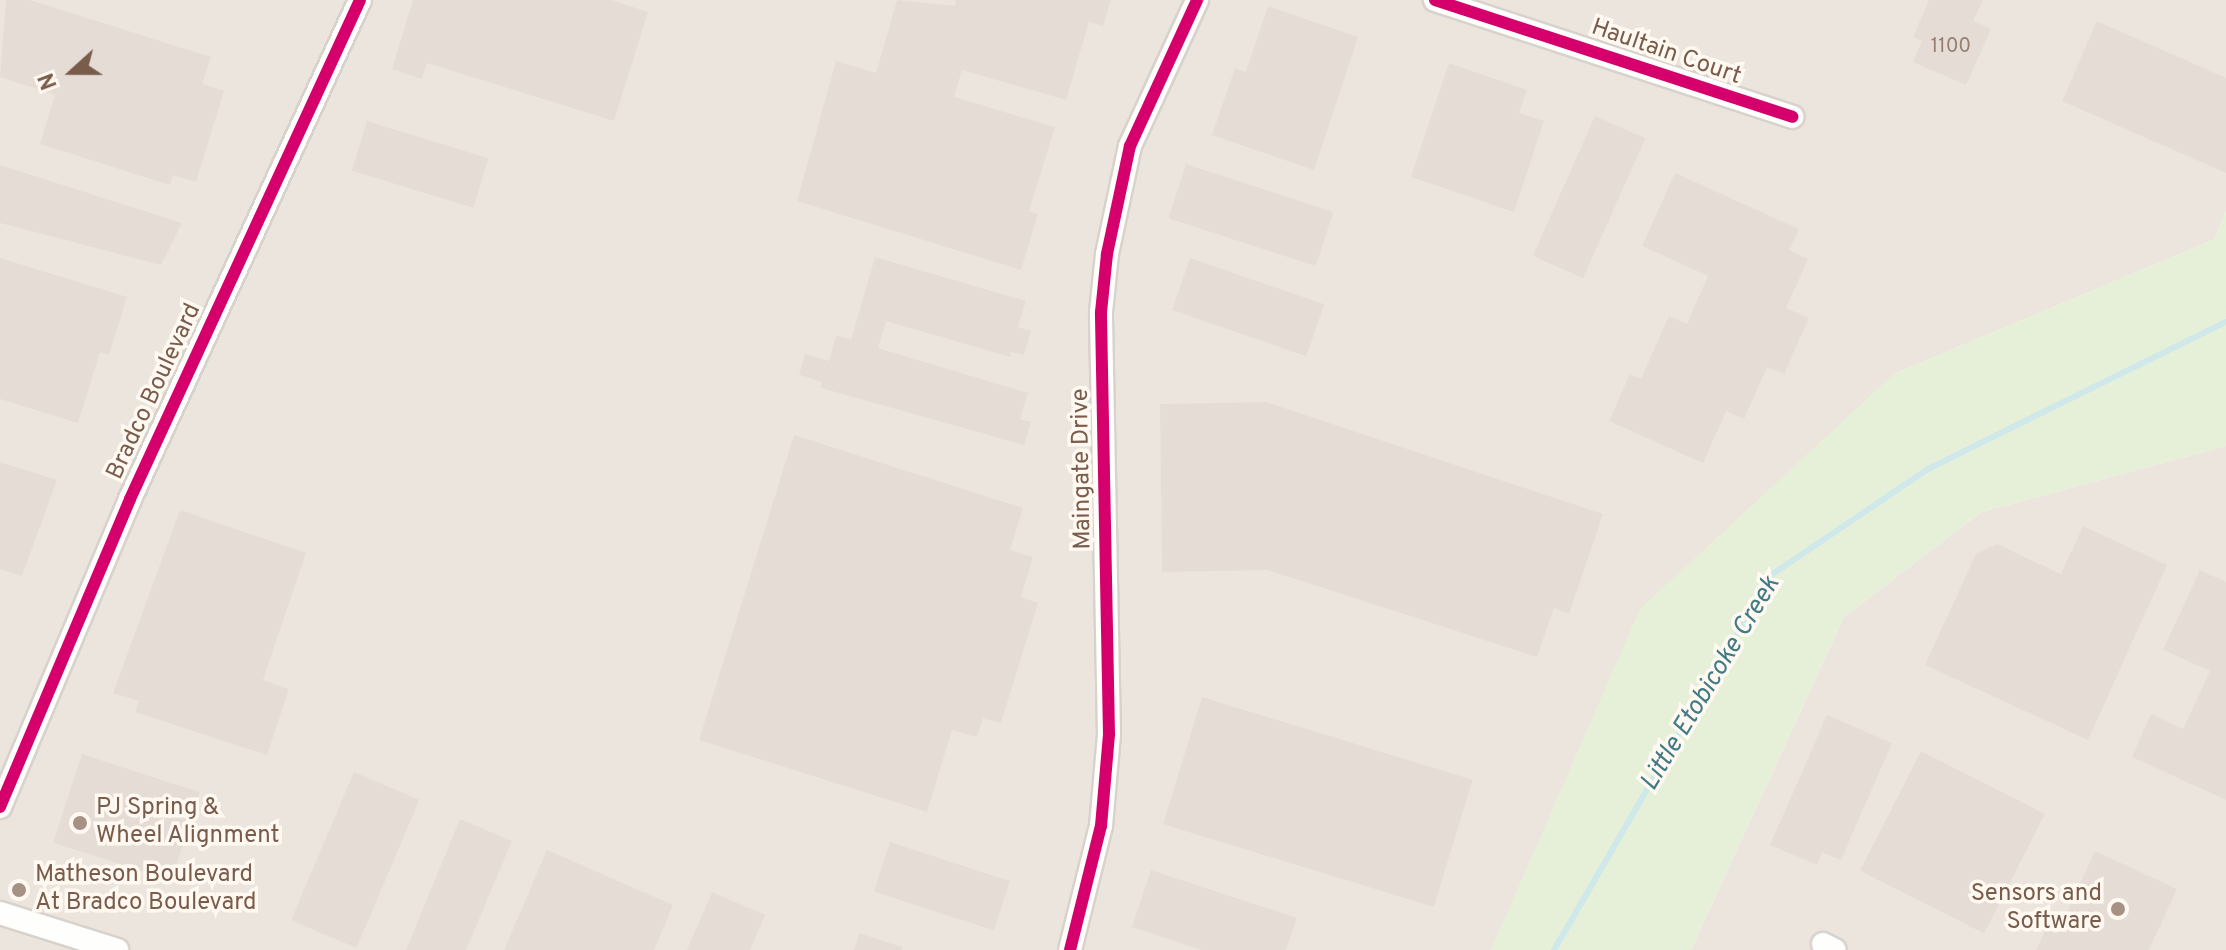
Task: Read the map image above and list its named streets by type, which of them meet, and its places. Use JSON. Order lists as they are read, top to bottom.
{
  "streets": {
    "street": ["Haultain Court", "Bradco Boulevard", "Maingate Drive"]
  },
  "water": ["Little Etobicoke Creek"],
  "places": ["PJ Spring & Wheel Alignment", "Matheson Boulevard At Bradco Boulevard", "Sensors and Software"],
  "house_numbers": ["1100"],
  "north": "left"
}
